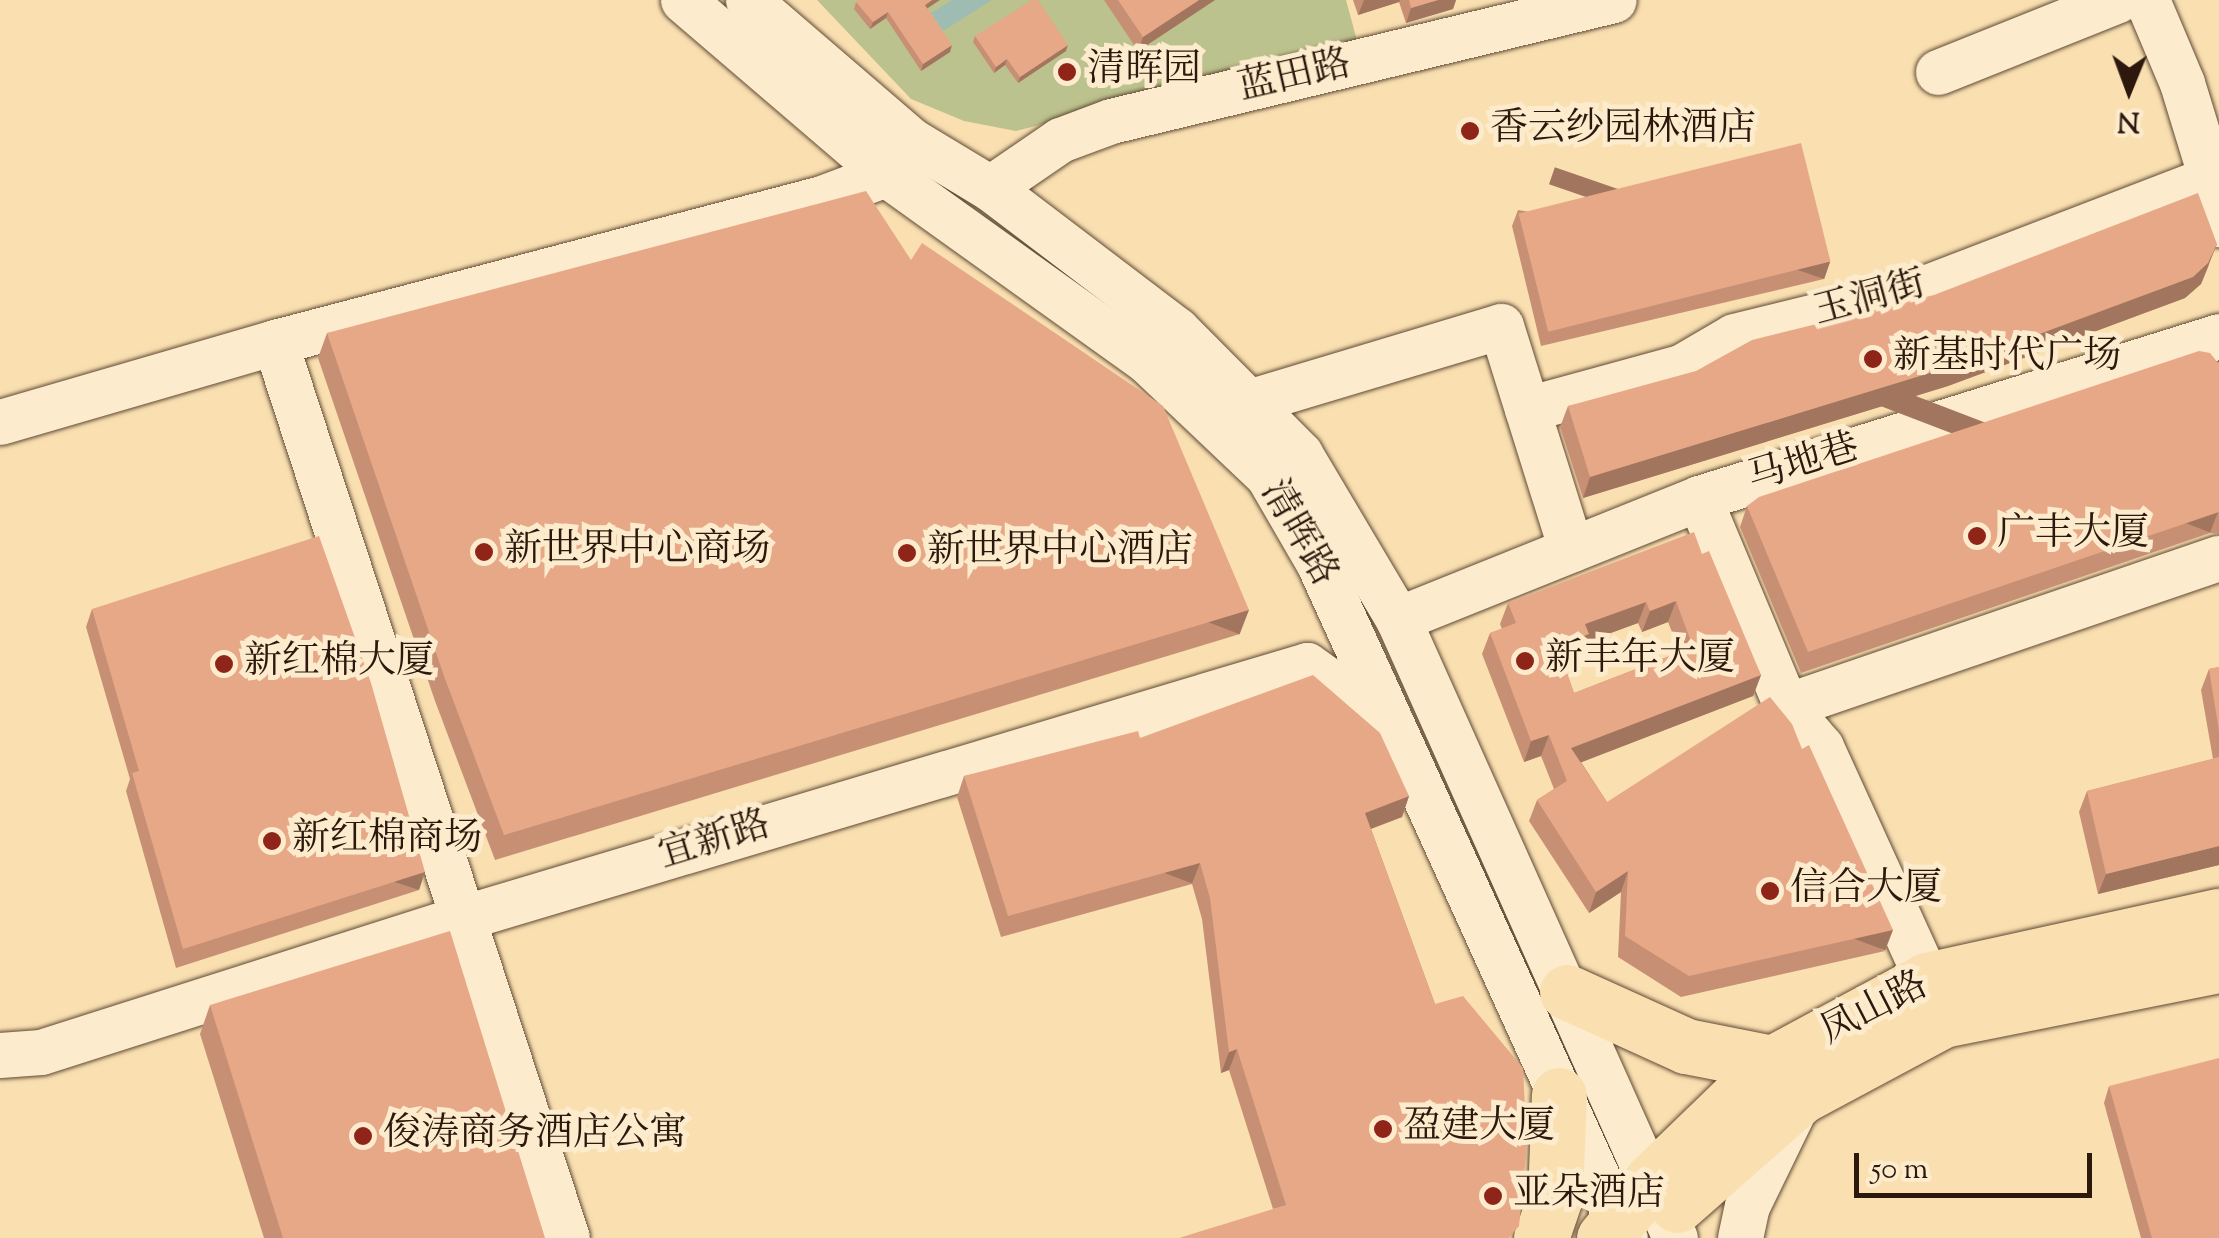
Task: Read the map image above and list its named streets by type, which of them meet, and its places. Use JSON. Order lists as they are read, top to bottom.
{
  "streets": {
    "main road": ["凤山路"],
    "street": [
      "蓝田路",
      "玉洞街",
      "马地巷",
      "清晖路",
      "宜新路"
    ]
  },
  "crossings": [
    ["蓝田路", "清晖路"],
    ["马地巷", "清晖路"],
    ["清晖路", "凤山路"]
  ],
  "places": [
    "清晖园",
    "香云纱园林酒店",
    "新基时代广场",
    "广丰大厦",
    "新世界中心商场",
    "新世界中心酒店",
    "新丰年大厦",
    "新红棉大厦",
    "新红棉商场",
    "信合大厦",
    "盈建大厦",
    "俊涛商务酒店公寓",
    "亚朵酒店"
  ],
  "scale_bar": "50 m",
  "north": "bottom"
}
